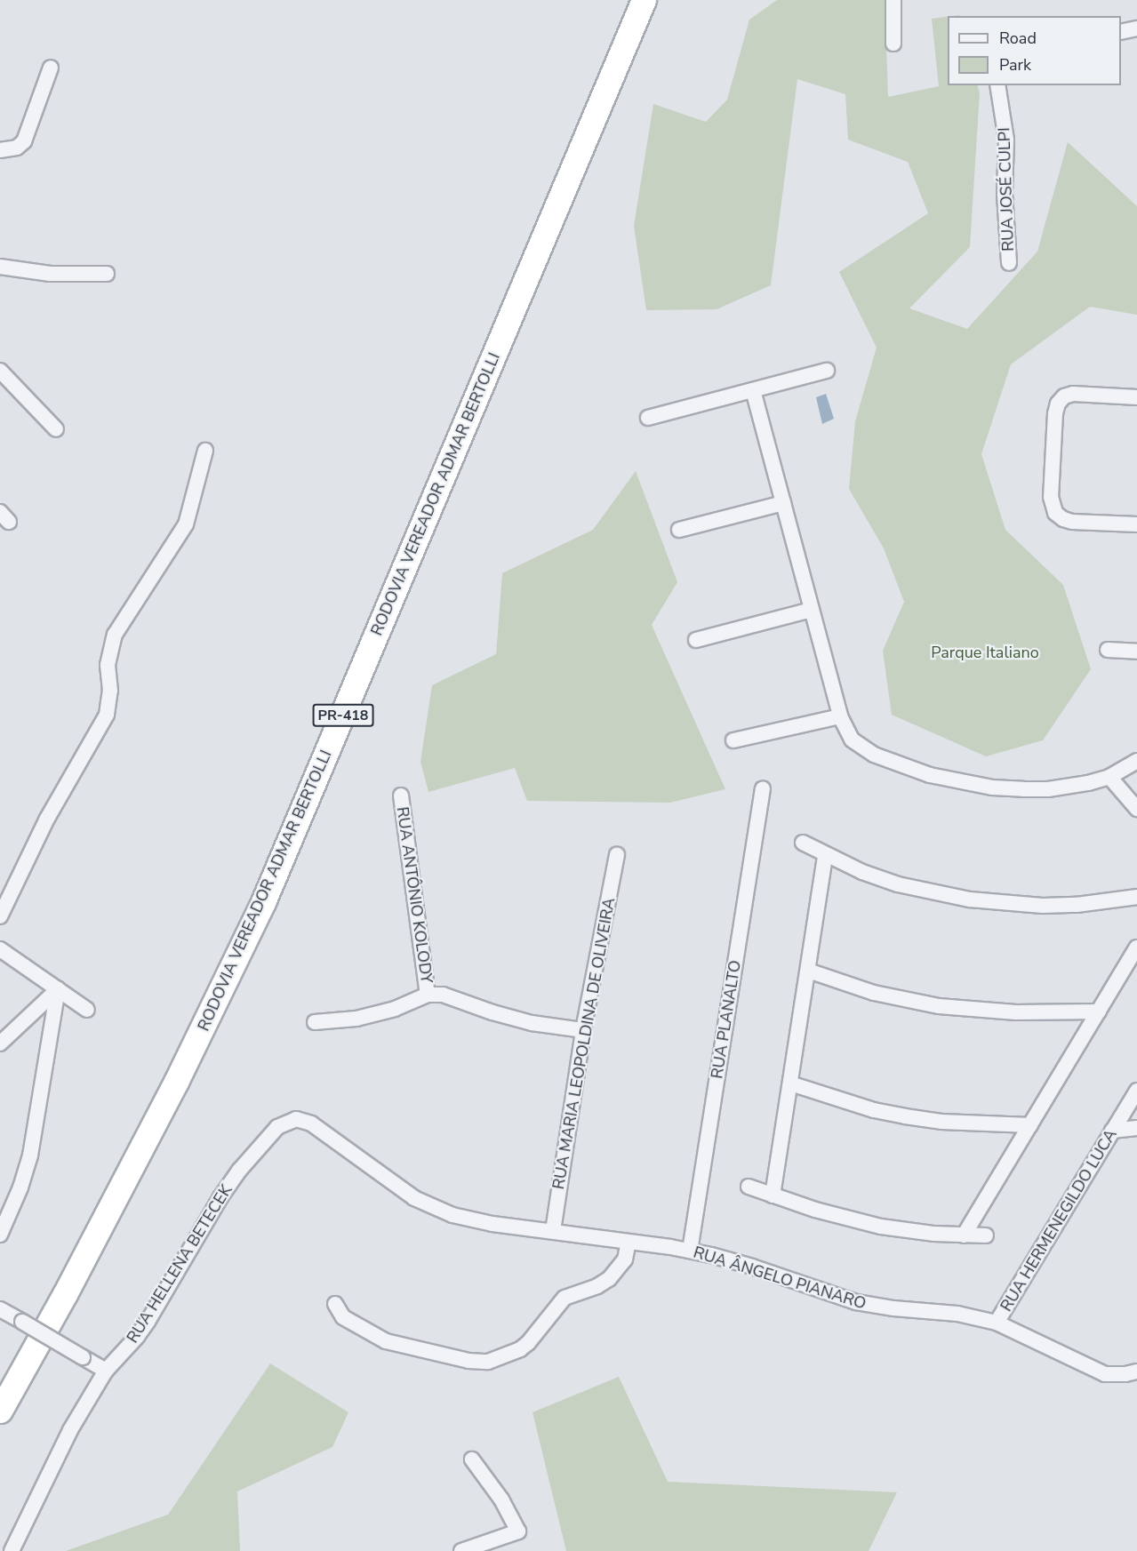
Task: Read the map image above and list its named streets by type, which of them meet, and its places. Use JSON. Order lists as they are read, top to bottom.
{
  "streets": {
    "highway": ["RODOVIA VEREADOR ADMAR BERTOLLI", "PR-418"],
    "street": [
      "RUA JOSÉ CULPI",
      "RUA ANTÔNIO KOLODY",
      "RUA PLANALTO",
      "RUA MARIA LEOPOLDINA DE OLIVEIRA",
      "RUA HERMENEGILDO LUCA",
      "RUA HELLENA BETECEK",
      "RUA ÂNGELO PIANARO"
    ]
  },
  "crossings": [
    ["RUA ANTÔNIO KOLODY", "RUA MARIA LEOPOLDINA DE OLIVEIRA"],
    ["RUA PLANALTO", "RUA ÂNGELO PIANARO"],
    ["RUA MARIA LEOPOLDINA DE OLIVEIRA", "RUA ÂNGELO PIANARO"],
    ["RUA HERMENEGILDO LUCA", "RUA ÂNGELO PIANARO"],
    ["RUA HELLENA BETECEK", "RUA ÂNGELO PIANARO"]
  ],
  "parks": ["Parque Italiano"],
  "legend": ["Road", "Park"]
}
